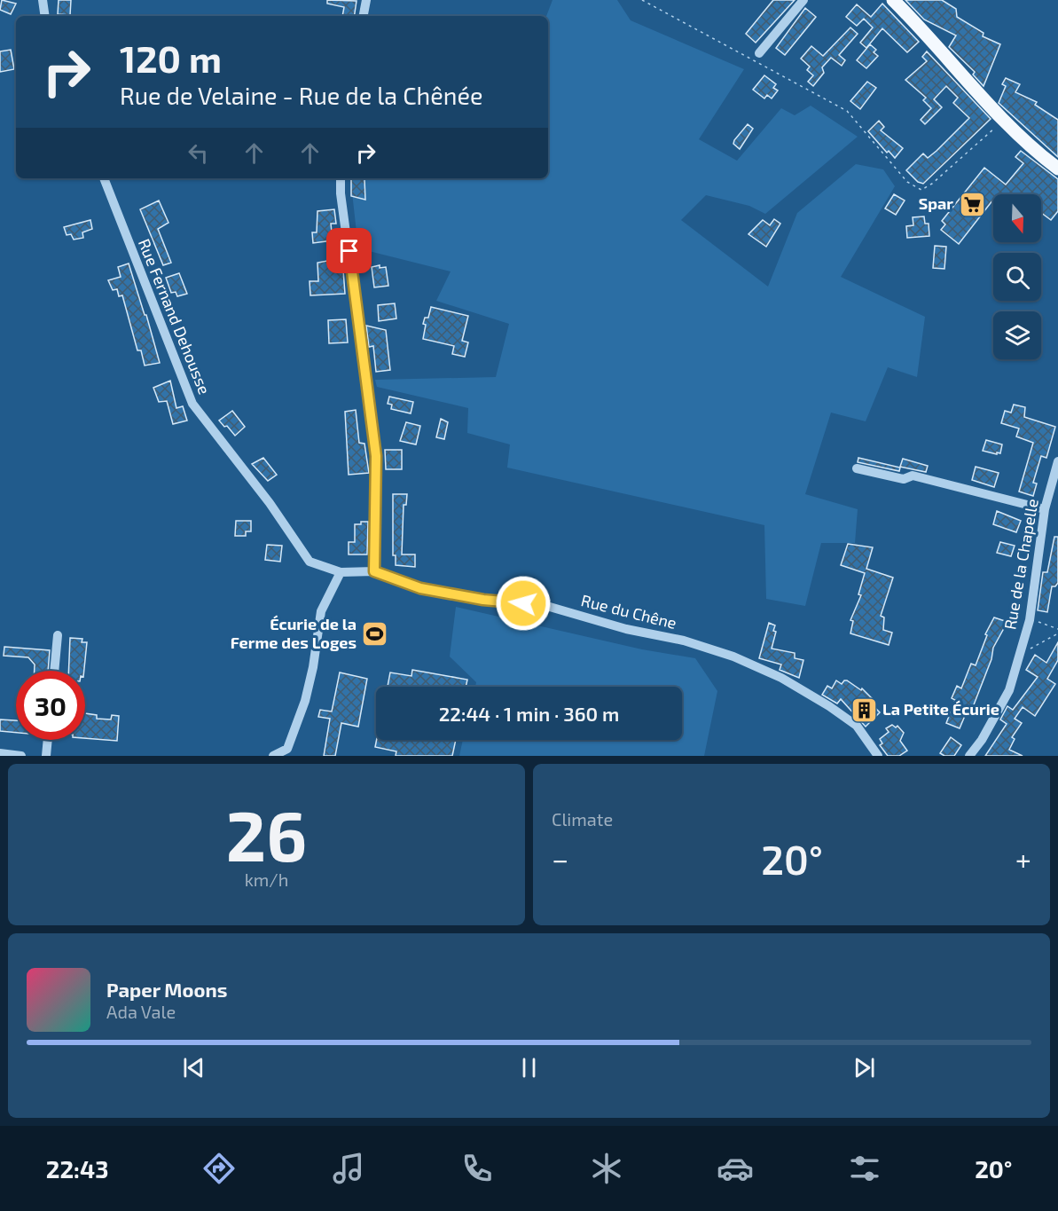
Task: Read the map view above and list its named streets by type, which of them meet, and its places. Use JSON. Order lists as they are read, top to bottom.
{
  "streets": {
    "street": ["Rue Fernand Dehousse", "Rue de la Chapelle", "Rue du Chêne"]
  },
  "crossings": [
    ["Rue Fernand Dehousse", "Rue du Chêne"]
  ],
  "places": {
    "supermarket": ["Spar"],
    "sports": ["Écurie de la Ferme des Loges"],
    "building": ["La Petite Écurie"]
  },
  "north": "bottom",
  "page": {
    "turn": ["120 m", "Rue de Velaine - Rue de la Chênée"],
    "limit": "30",
    "trip": "22:44 · 1 min · 360 m",
    "tile": [
      ["26", "km/h"],
      "Climate"
    ],
    "heat": ["−", "20°", "+"],
    "song": ["Paper Moons", "Ada Vale"],
    "tabs": ["22:43", "20°"]
  }
}
